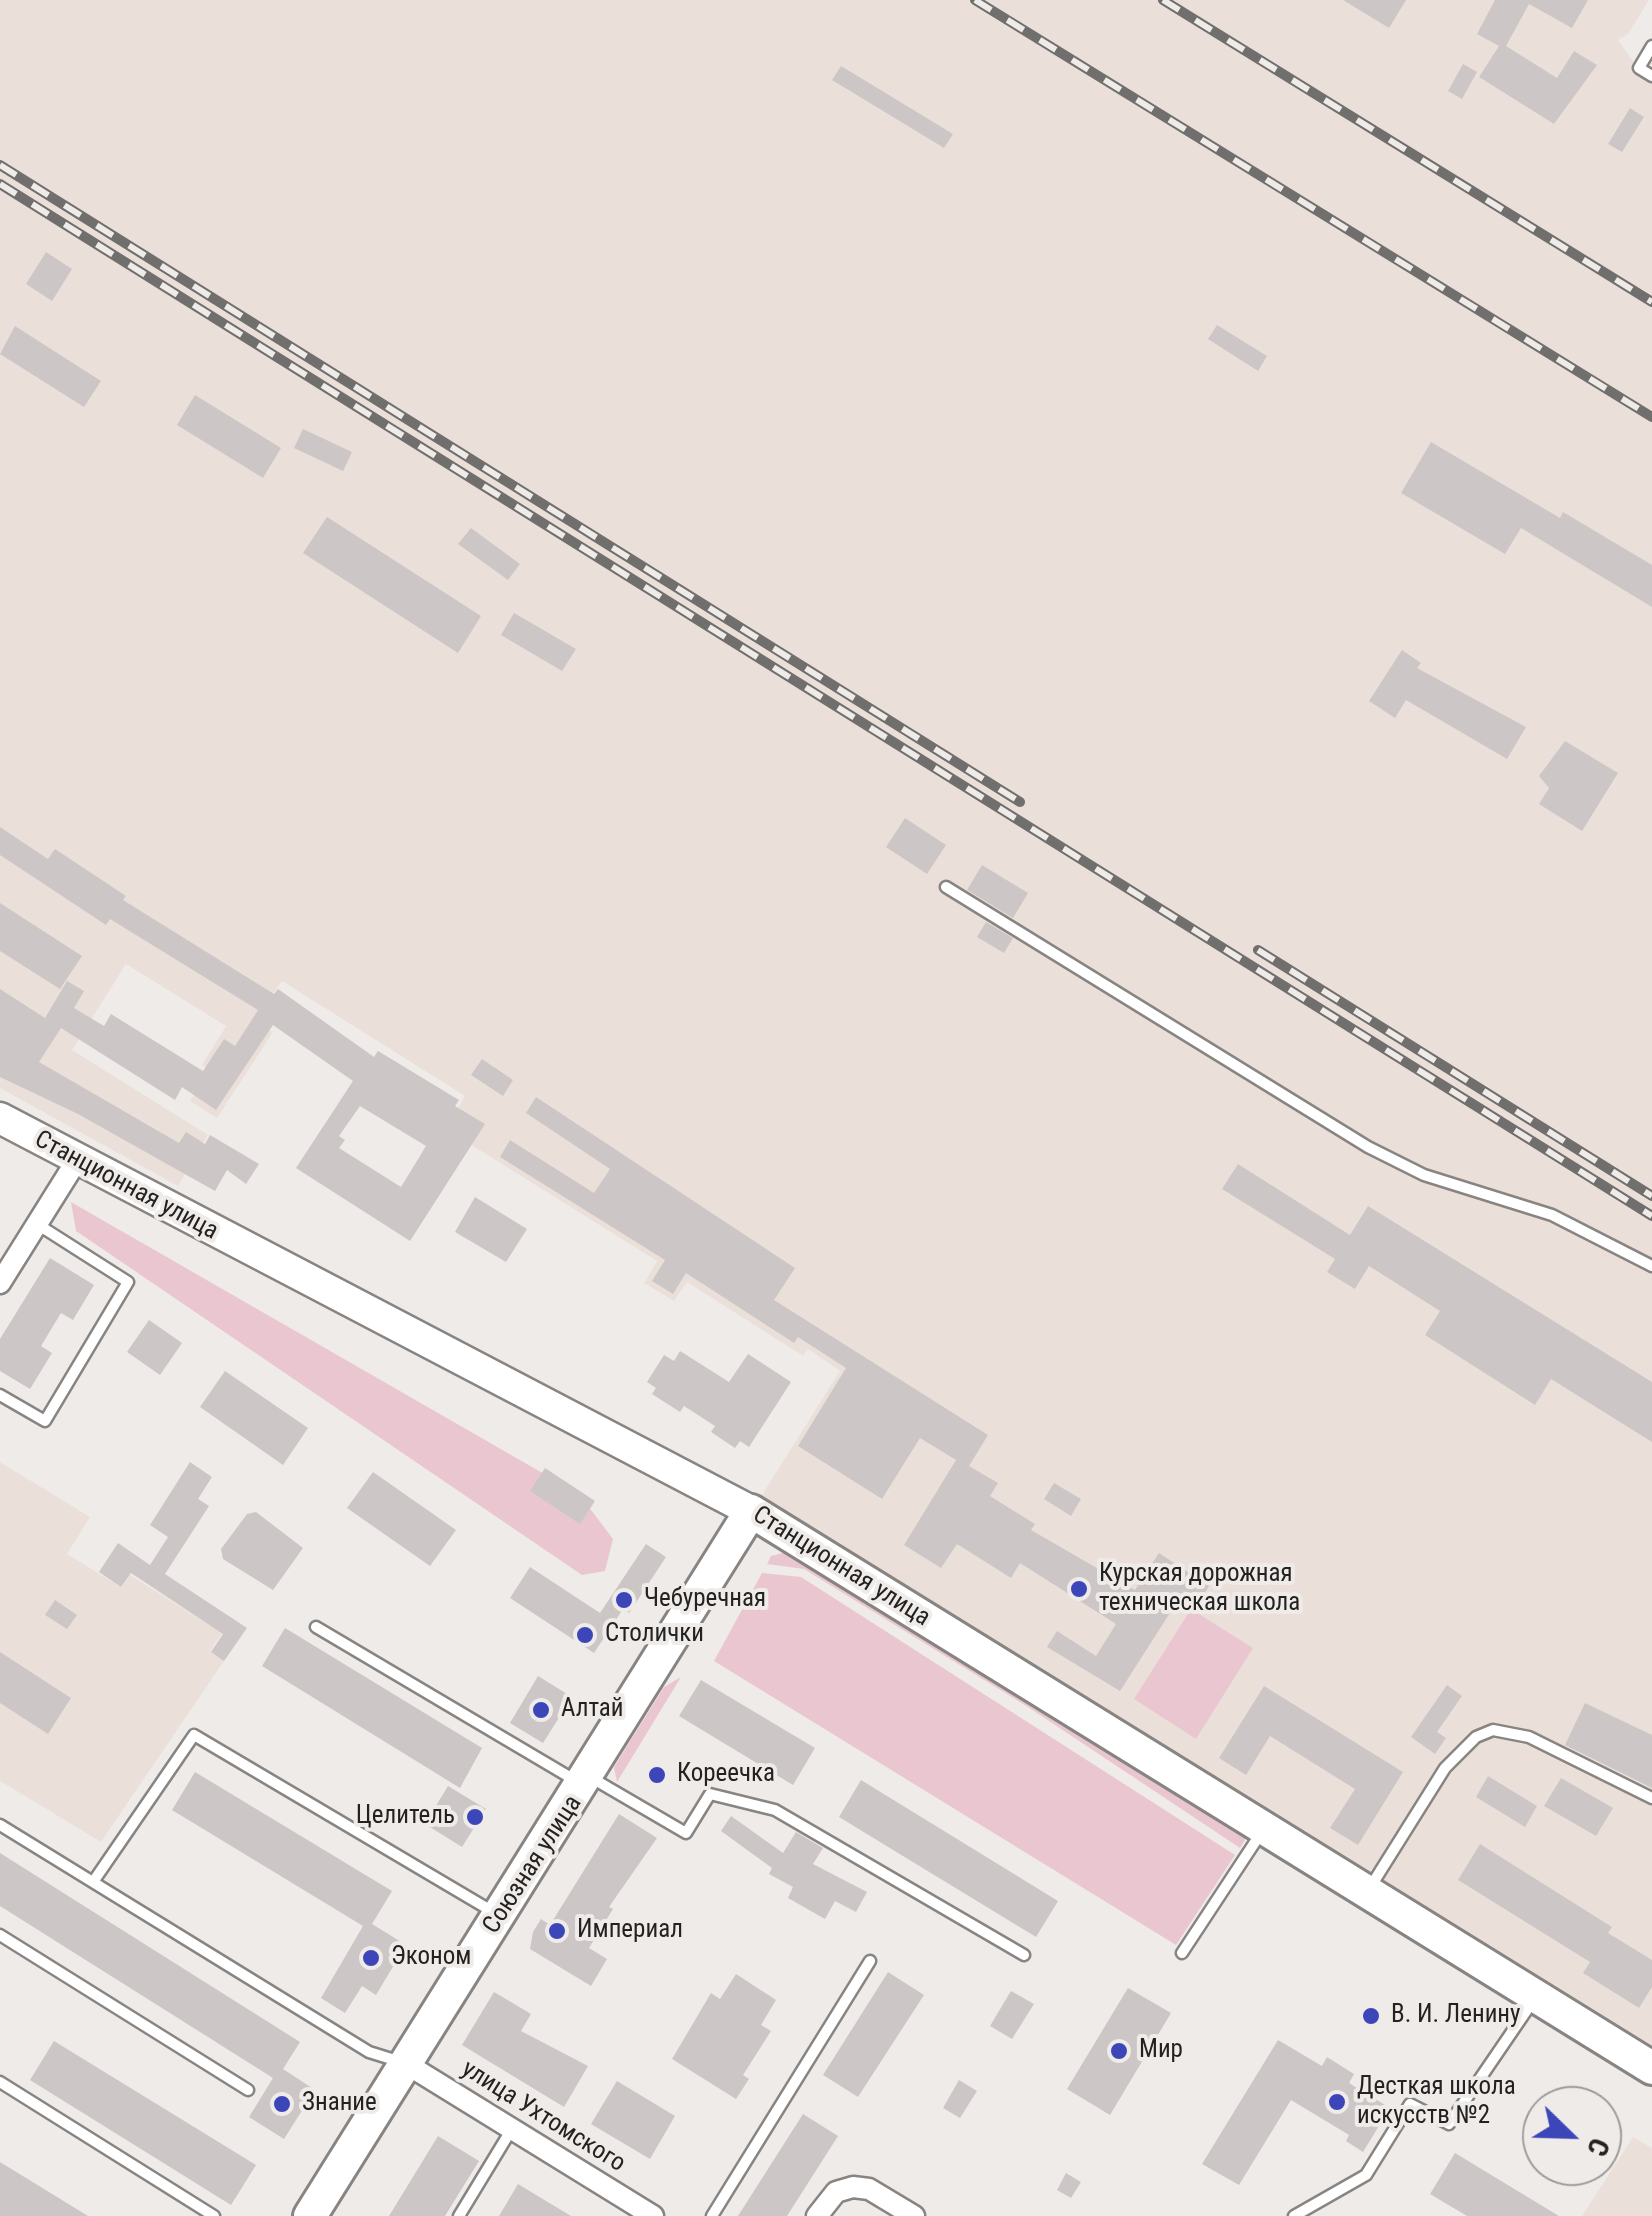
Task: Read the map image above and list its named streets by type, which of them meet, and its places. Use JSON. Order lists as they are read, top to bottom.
{
  "streets": {
    "main road": ["Станционная улица", "Союзная улица"],
    "street": ["улица Ухтомского"]
  },
  "crossings": [
    ["Станционная улица", "Союзная улица"],
    ["Союзная улица", "улица Ухтомского"]
  ],
  "places": [
    "Курская дорожная техническая школа",
    "Чебуречная",
    "Столички",
    "Алтай",
    "Кореечка",
    "Целитель",
    "Империал",
    "Эконом",
    "В. И. Ленину",
    "Мир",
    "Десткая школа искусств №2",
    "Знание"
  ],
  "north": "bottom right"
}
